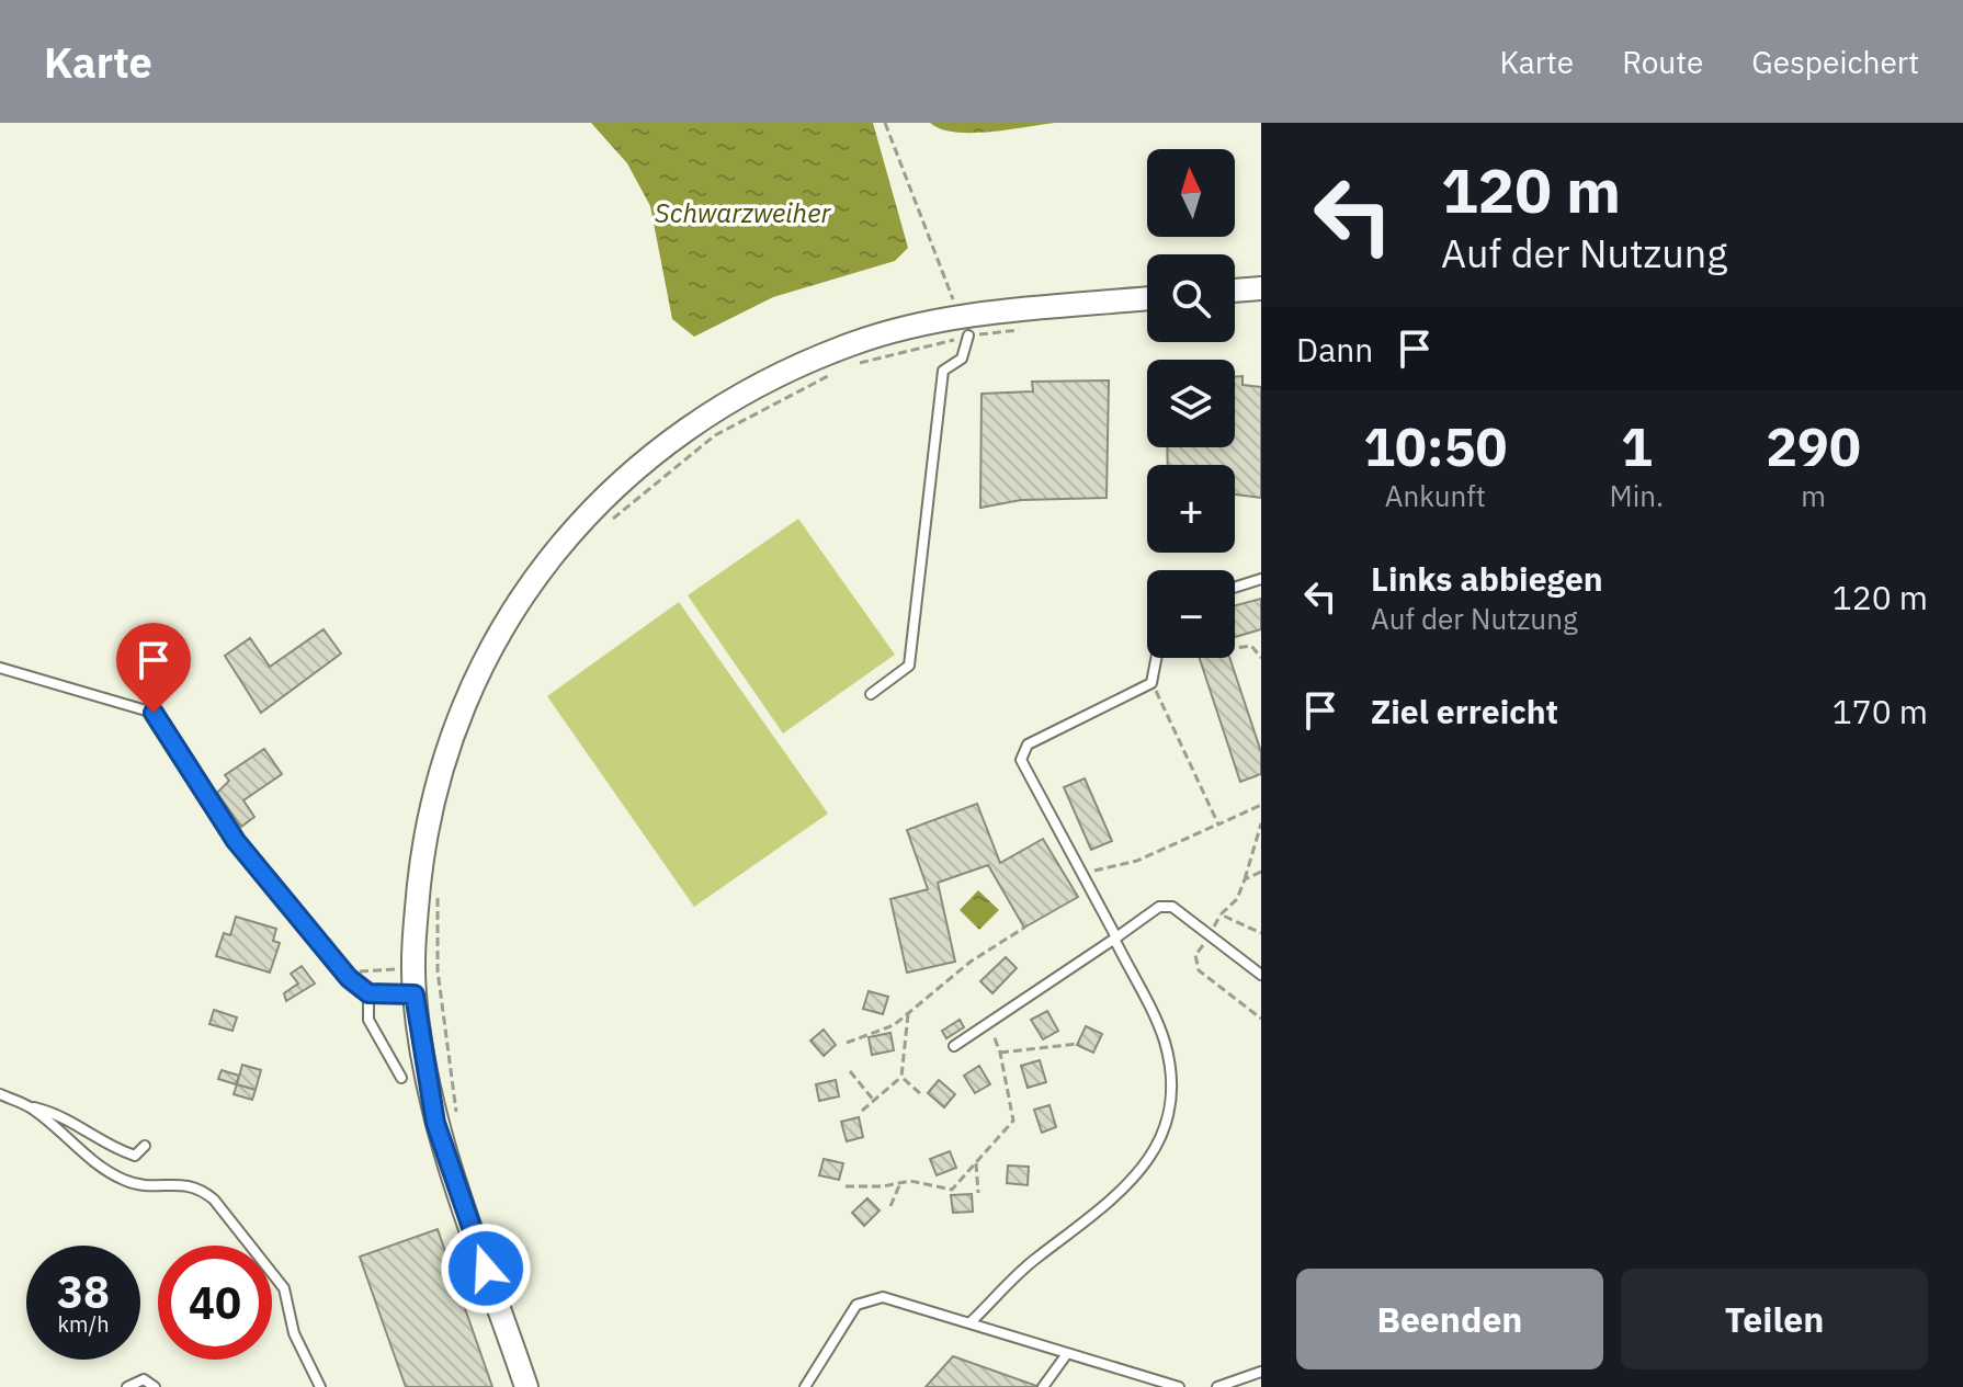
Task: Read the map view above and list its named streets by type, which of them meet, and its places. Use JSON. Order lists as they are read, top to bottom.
{
  "water": ["Schwarzweiher"],
  "north": "top",
  "page": {
    "header": "Karte",
    "nav": ["Karte", "Route", "Gespeichert"],
    "turn": ["120 m", "Auf der Nutzung"],
    "map_buttons": ["+", "−"],
    "then": "Dann",
    "eta": [
      "10:50",
      "Ankunft",
      "1",
      "Min.",
      "290",
      "m"
    ],
    "list": [
      {
        "name": "Links abbiegen",
        "note": "Auf der Nutzung",
        "value": "120 m"
      },
      {
        "name": "Ziel erreicht",
        "value": "170 m"
      }
    ],
    "speed": "38 km/h",
    "limit": "40",
    "buttons": ["Beenden", "Teilen"]
  }
}
